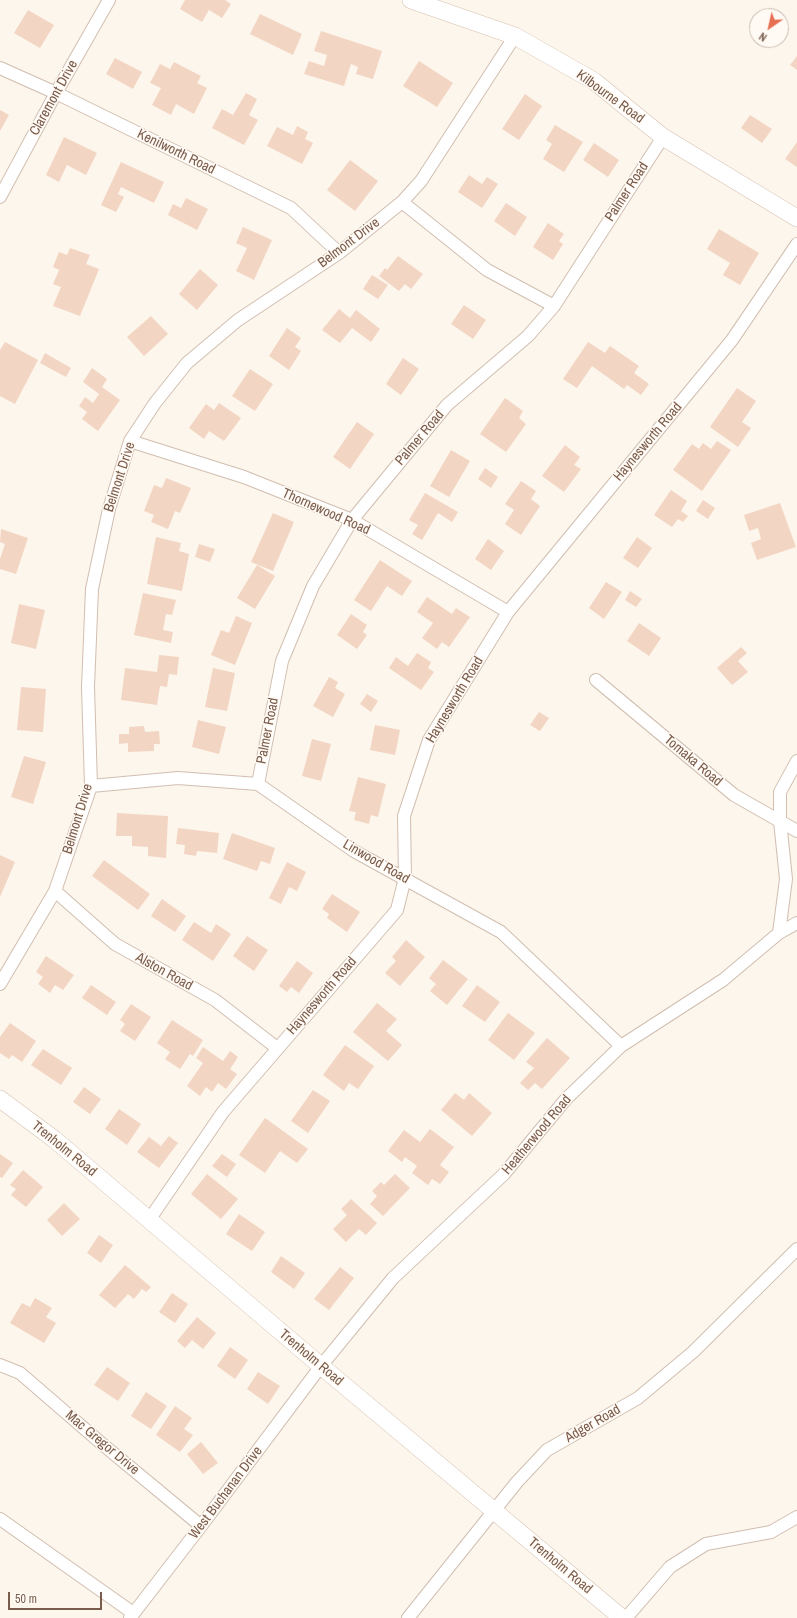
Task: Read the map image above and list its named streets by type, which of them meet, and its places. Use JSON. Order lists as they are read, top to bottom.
{
  "streets": {
    "main road": ["Kilbourne Road", "Trenholm Road"],
    "street": [
      "Claremont Drive",
      "Kenilworth Road",
      "Palmer Road",
      "Belmont Drive",
      "Haynesworth Road",
      "Thornewood Road",
      "Tomaka Road",
      "Linwood Road",
      "Alston Road",
      "Heatherwood Road",
      "Adger Road",
      "Mac Gregor Drive",
      "West Buchanan Drive"
    ]
  },
  "crossings": [
    ["Kilbourne Road", "Palmer Road"],
    ["Kilbourne Road", "Belmont Drive"],
    ["Claremont Drive", "Kenilworth Road"],
    ["Kenilworth Road", "Belmont Drive"],
    ["Palmer Road", "Thornewood Road"],
    ["Palmer Road", "Linwood Road"],
    ["Belmont Drive", "Thornewood Road"],
    ["Belmont Drive", "Alston Road"],
    ["Haynesworth Road", "Thornewood Road"],
    ["Haynesworth Road", "Linwood Road"],
    ["Haynesworth Road", "Alston Road"],
    ["Haynesworth Road", "Trenholm Road"],
    ["Linwood Road", "Heatherwood Road"],
    ["Heatherwood Road", "Trenholm Road"],
    ["Heatherwood Road", "West Buchanan Drive"],
    ["Trenholm Road", "Adger Road"],
    ["Trenholm Road", "West Buchanan Drive"],
    ["Mac Gregor Drive", "West Buchanan Drive"]
  ],
  "scale_bar": "50 m",
  "north": "bottom left"
}
